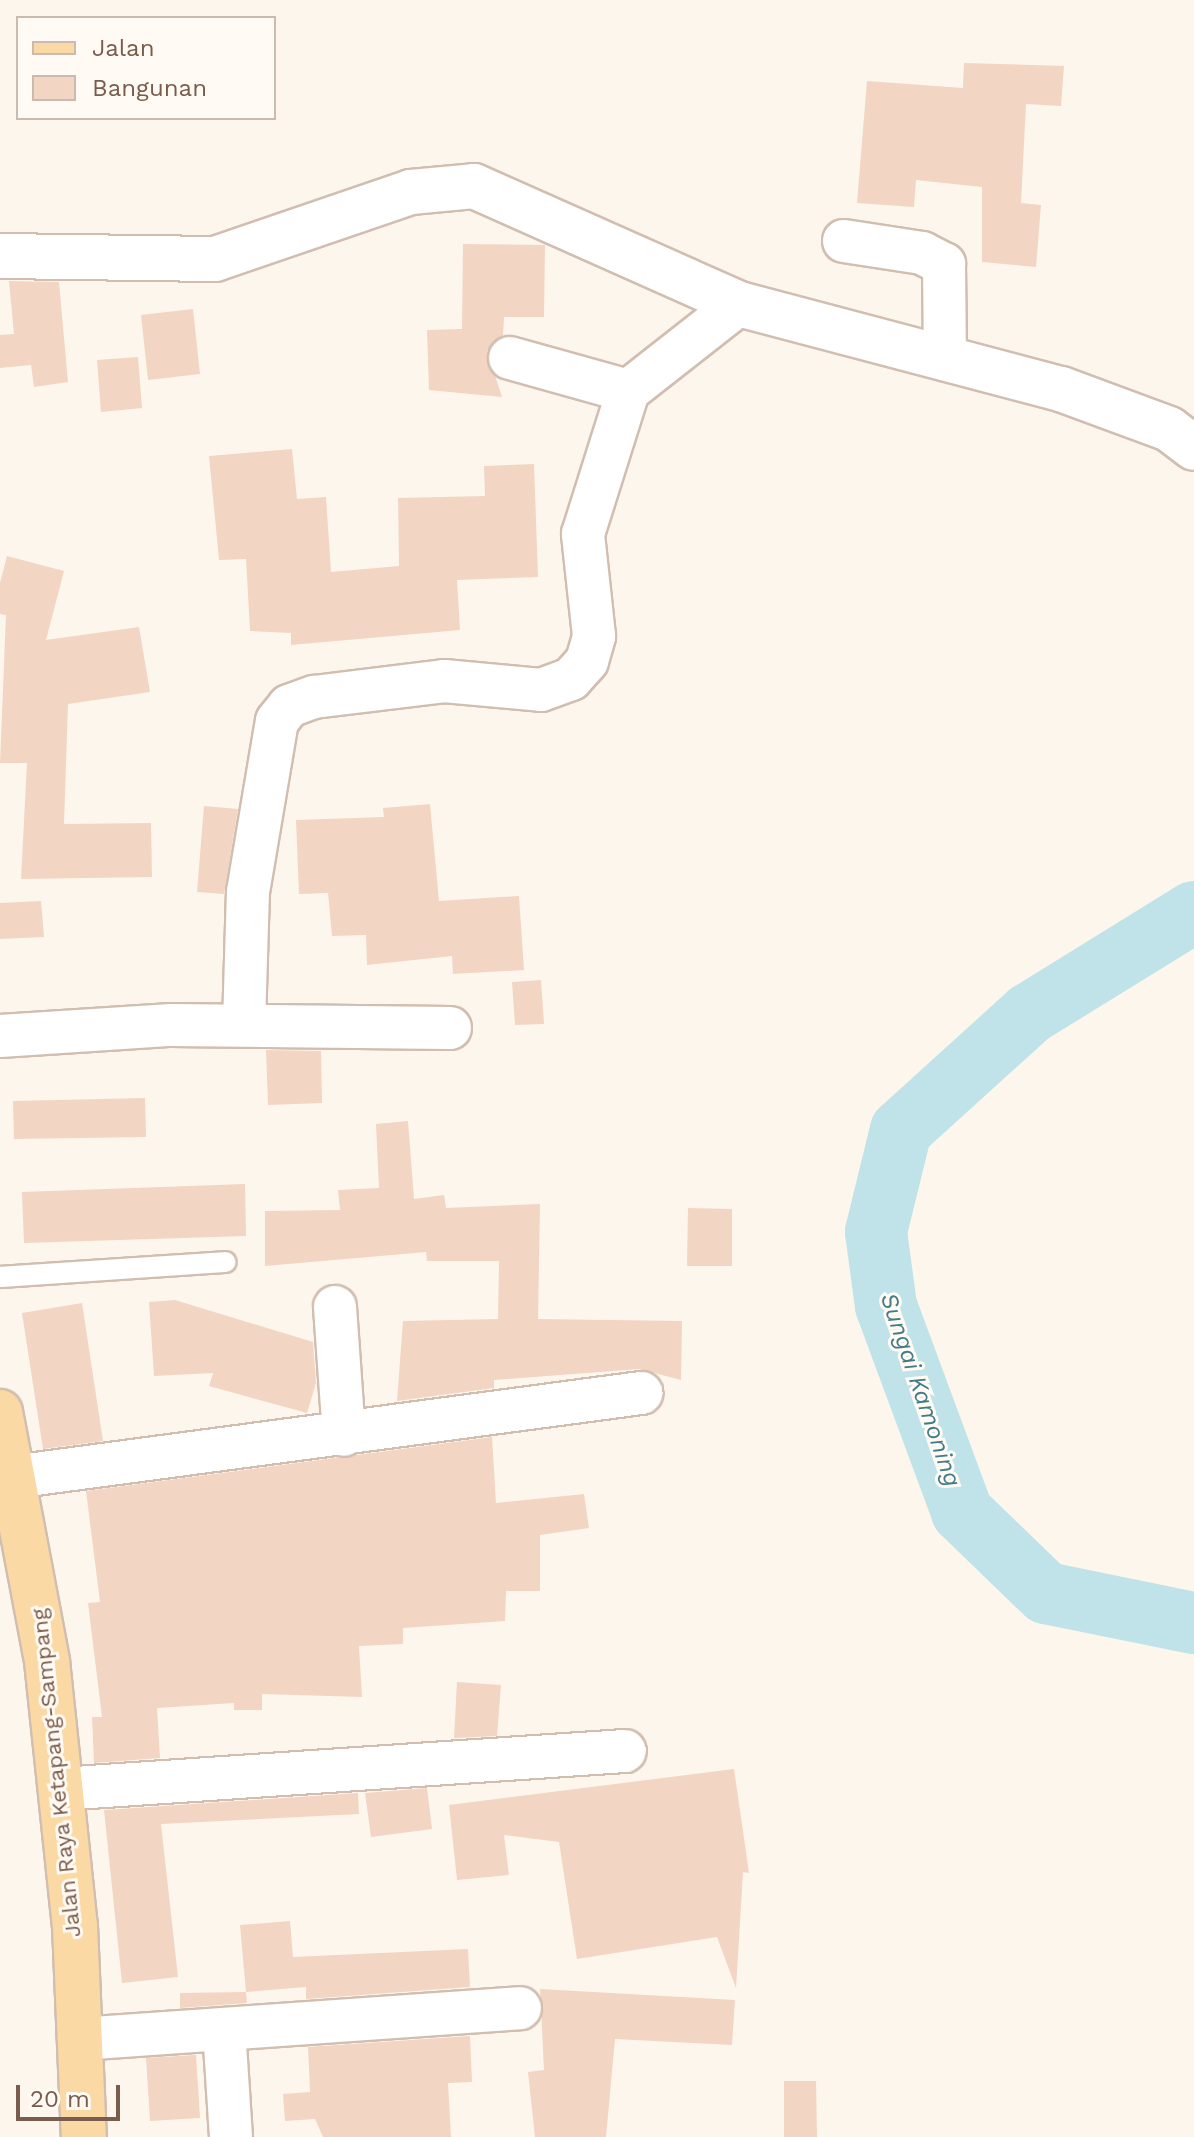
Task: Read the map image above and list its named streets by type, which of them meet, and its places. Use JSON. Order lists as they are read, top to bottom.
{
  "streets": {
    "main road": ["Jalan Raya Ketapang-Sampang"]
  },
  "water": ["Sungai Kamoning"],
  "legend": ["Jalan", "Bangunan"],
  "scale_bar": "20 m"
}
